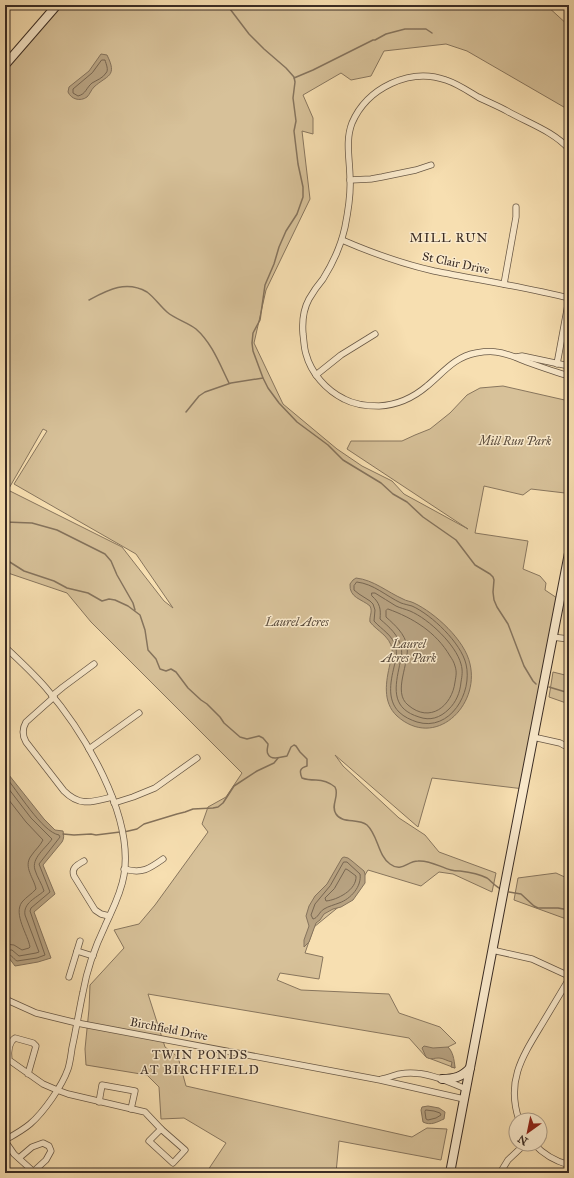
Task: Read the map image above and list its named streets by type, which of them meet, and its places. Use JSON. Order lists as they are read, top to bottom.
{
  "streets": {
    "street": ["St Clair Drive", "Birchfield Drive"]
  },
  "districts": ["MILL RUN", "TWIN PONDS AT BIRCHFIELD"],
  "parks": ["Mill Run Park", "Laurel Acres", "Laurel Acres Park"],
  "north": "bottom left"
}
